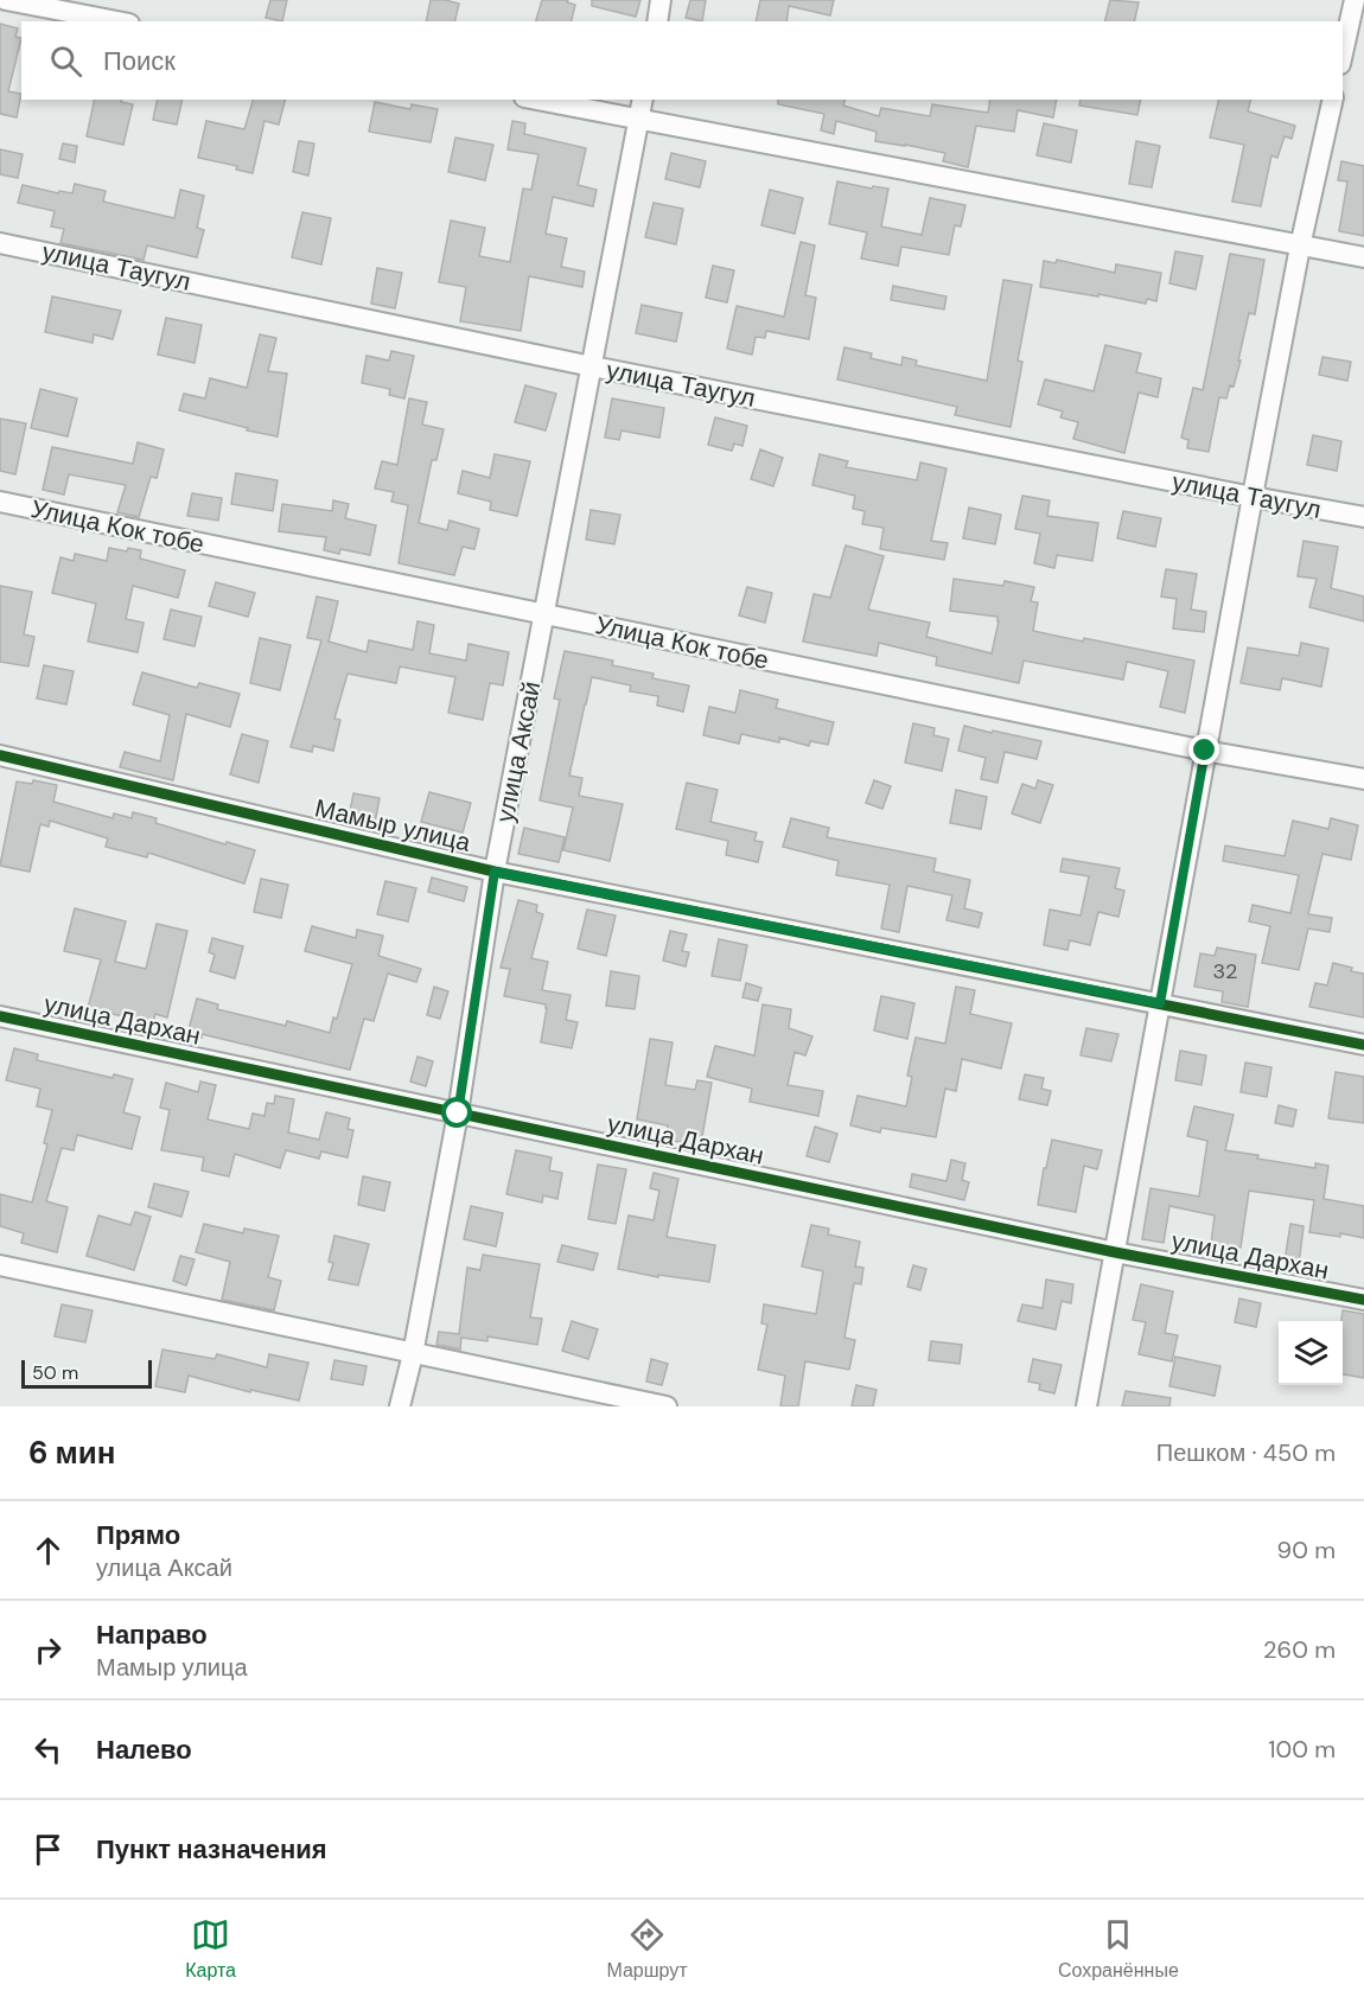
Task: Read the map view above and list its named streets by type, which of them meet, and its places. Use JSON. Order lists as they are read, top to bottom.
{
  "streets": {
    "street": [
      "улица Таугул",
      "Улица Кок тобе",
      "улица Аксай",
      "Мамыр улица",
      "улица Дархан"
    ]
  },
  "crossings": [
    ["улица Таугул", "улица Аксай"],
    ["Улица Кок тобе", "улица Аксай"],
    ["улица Аксай", "Мамыр улица"],
    ["улица Аксай", "улица Дархан"]
  ],
  "house_numbers": ["32"],
  "scale_bar": "50 m",
  "page": {
    "search": "Поиск",
    "scale": "50 m",
    "heading": ["6 мин", "Пешком · 450 m"],
    "list": [
      ["Прямо", "улица Аксай", "90 m"],
      ["Направо", "Мамыр улица", "260 m"],
      ["Налево", "100 m"],
      "Пункт назначения"
    ],
    "nav": ["Карта", "Маршрут", "Сохранённые"]
  }
}
